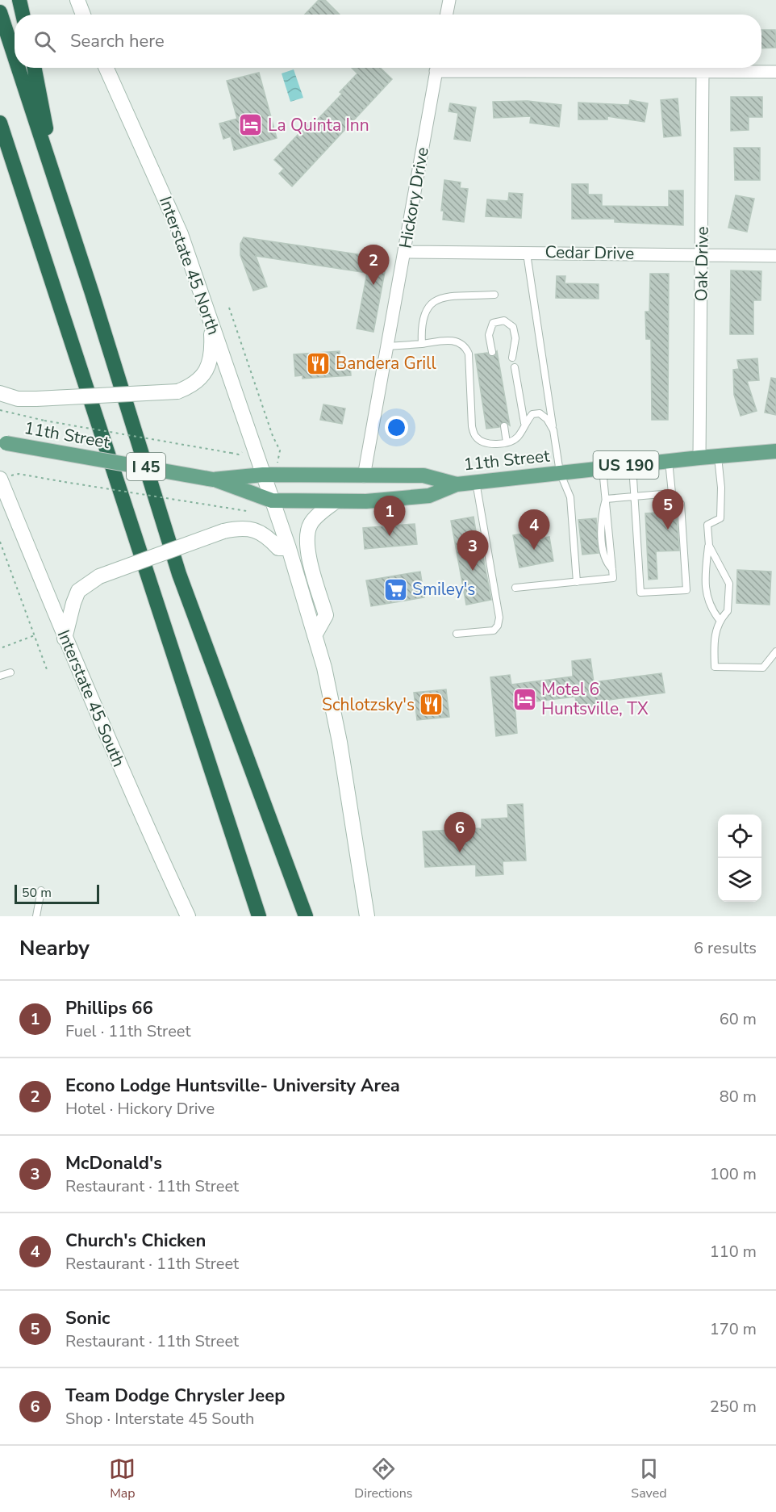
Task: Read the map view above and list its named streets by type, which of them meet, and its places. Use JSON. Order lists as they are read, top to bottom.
{
  "streets": {
    "highway": ["I 45"],
    "main road": [
      "Interstate 45 North",
      "11th Street",
      "US 190",
      "Interstate 45 South"
    ],
    "street": ["Hickory Drive", "Cedar Drive", "Oak Drive"]
  },
  "crossings": [
    ["Hickory Drive", "Cedar Drive"],
    ["Hickory Drive", "11th Street"],
    ["Cedar Drive", "Oak Drive"],
    ["Oak Drive", "11th Street"],
    ["Interstate 45 North", "11th Street"]
  ],
  "places": {
    "hotel": ["La Quinta Inn", "Motel 6 Huntsville, TX"],
    "restaurant": ["Bandera Grill", "Schlotzsky's"],
    "supermarket": ["Smiley's"]
  },
  "scale_bar": "50 m",
  "page": {
    "search": "Search here",
    "pins": [
      "2",
      "5",
      "1",
      "4",
      "3",
      "6"
    ],
    "scale": "50 m",
    "heading": ["Nearby", "6 results"],
    "list": [
      {
        "mark": "1",
        "name": "Phillips 66",
        "note": "Fuel · 11th Street",
        "value": "60 m"
      },
      {
        "mark": "2",
        "name": "Econo Lodge Huntsville- University Area",
        "note": "Hotel · Hickory Drive",
        "value": "80 m"
      },
      {
        "mark": "3",
        "name": "McDonald's",
        "note": "Restaurant · 11th Street",
        "value": "100 m"
      },
      {
        "mark": "4",
        "name": "Church's Chicken",
        "note": "Restaurant · 11th Street",
        "value": "110 m"
      },
      {
        "mark": "5",
        "name": "Sonic",
        "note": "Restaurant · 11th Street",
        "value": "170 m"
      },
      {
        "mark": "6",
        "name": "Team Dodge Chrysler Jeep",
        "note": "Shop · Interstate 45 South",
        "value": "250 m"
      }
    ],
    "nav": ["Map", "Directions", "Saved"]
  }
}
